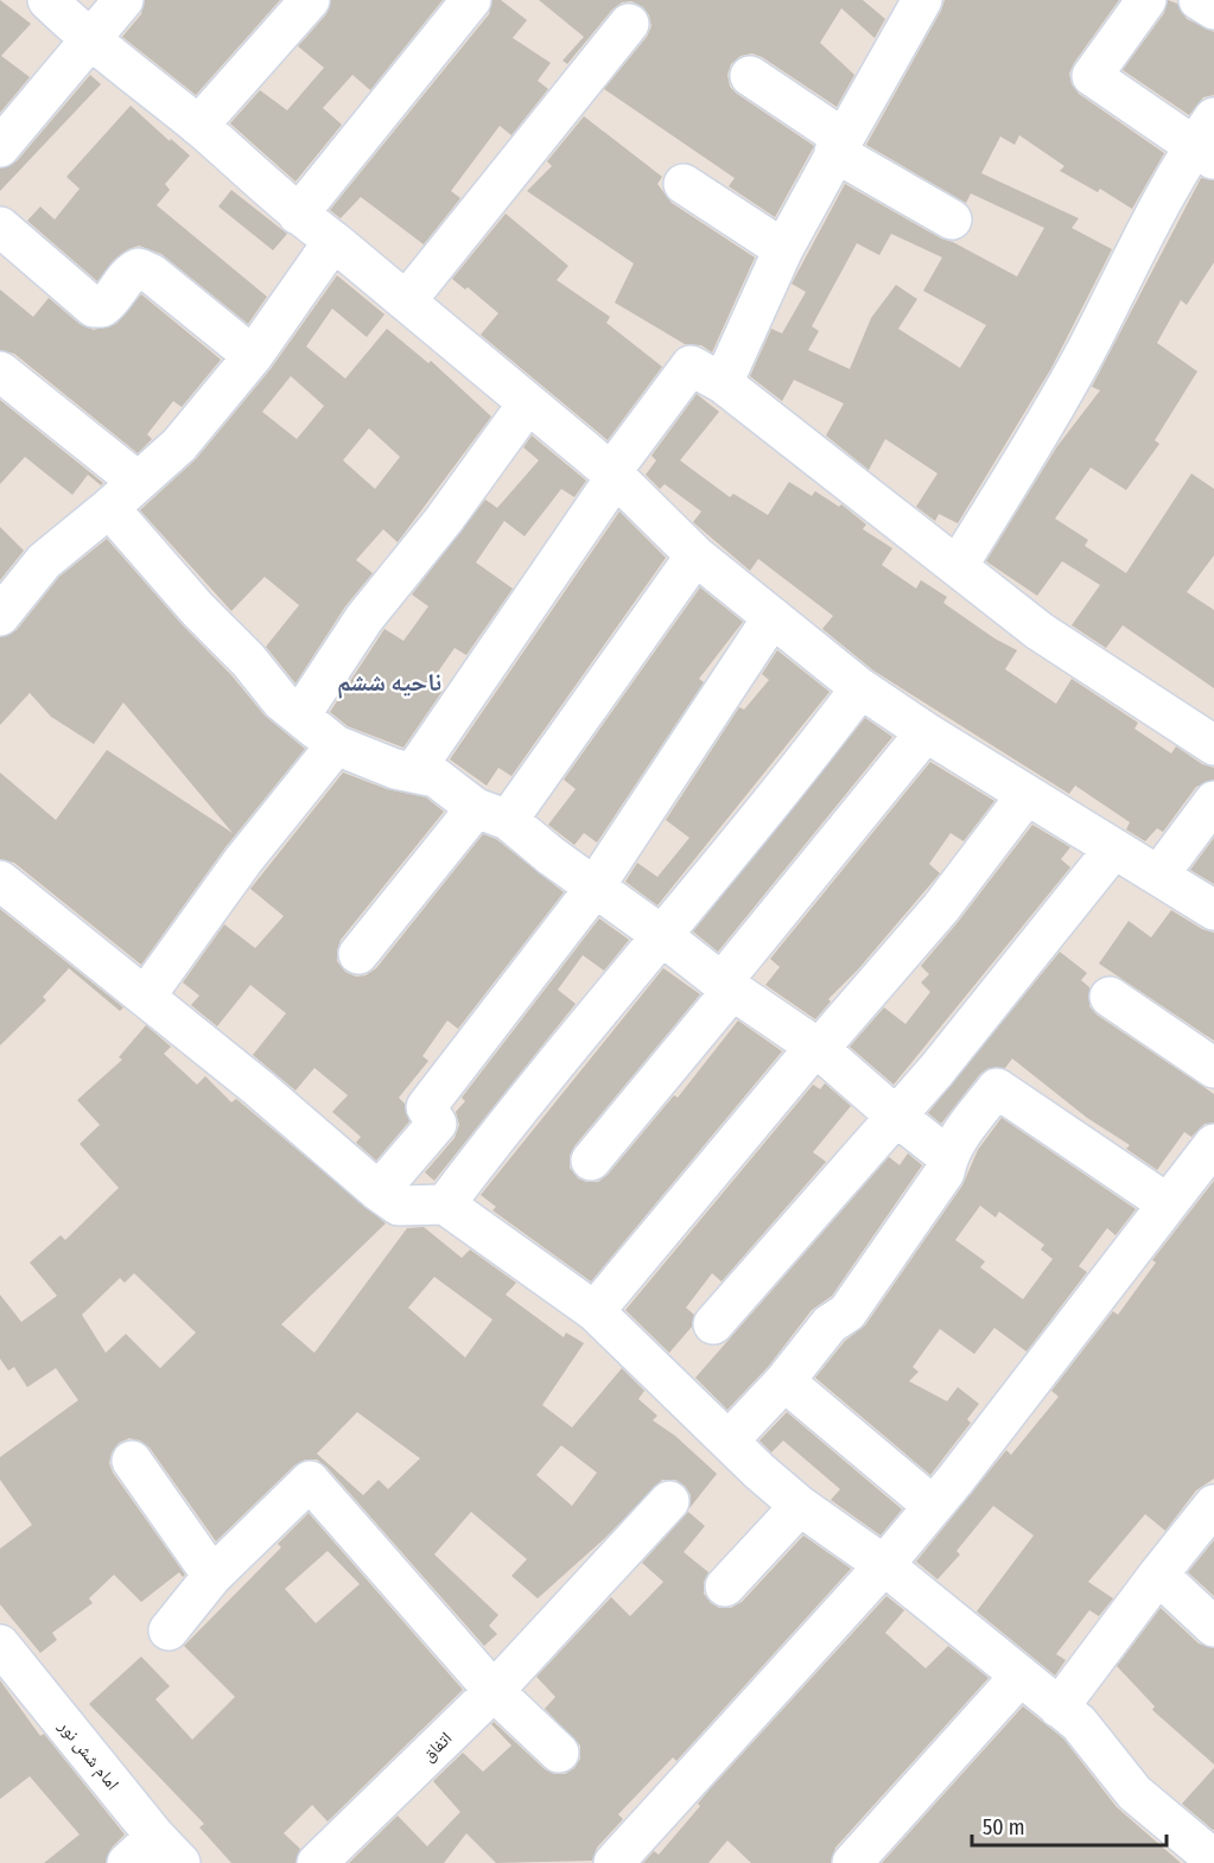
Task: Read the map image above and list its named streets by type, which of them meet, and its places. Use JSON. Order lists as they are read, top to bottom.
{
  "streets": {
    "street": ["اتفاق", "امام شش نور"]
  },
  "districts": ["ناحیه ششم"],
  "scale_bar": "50 m"
}
